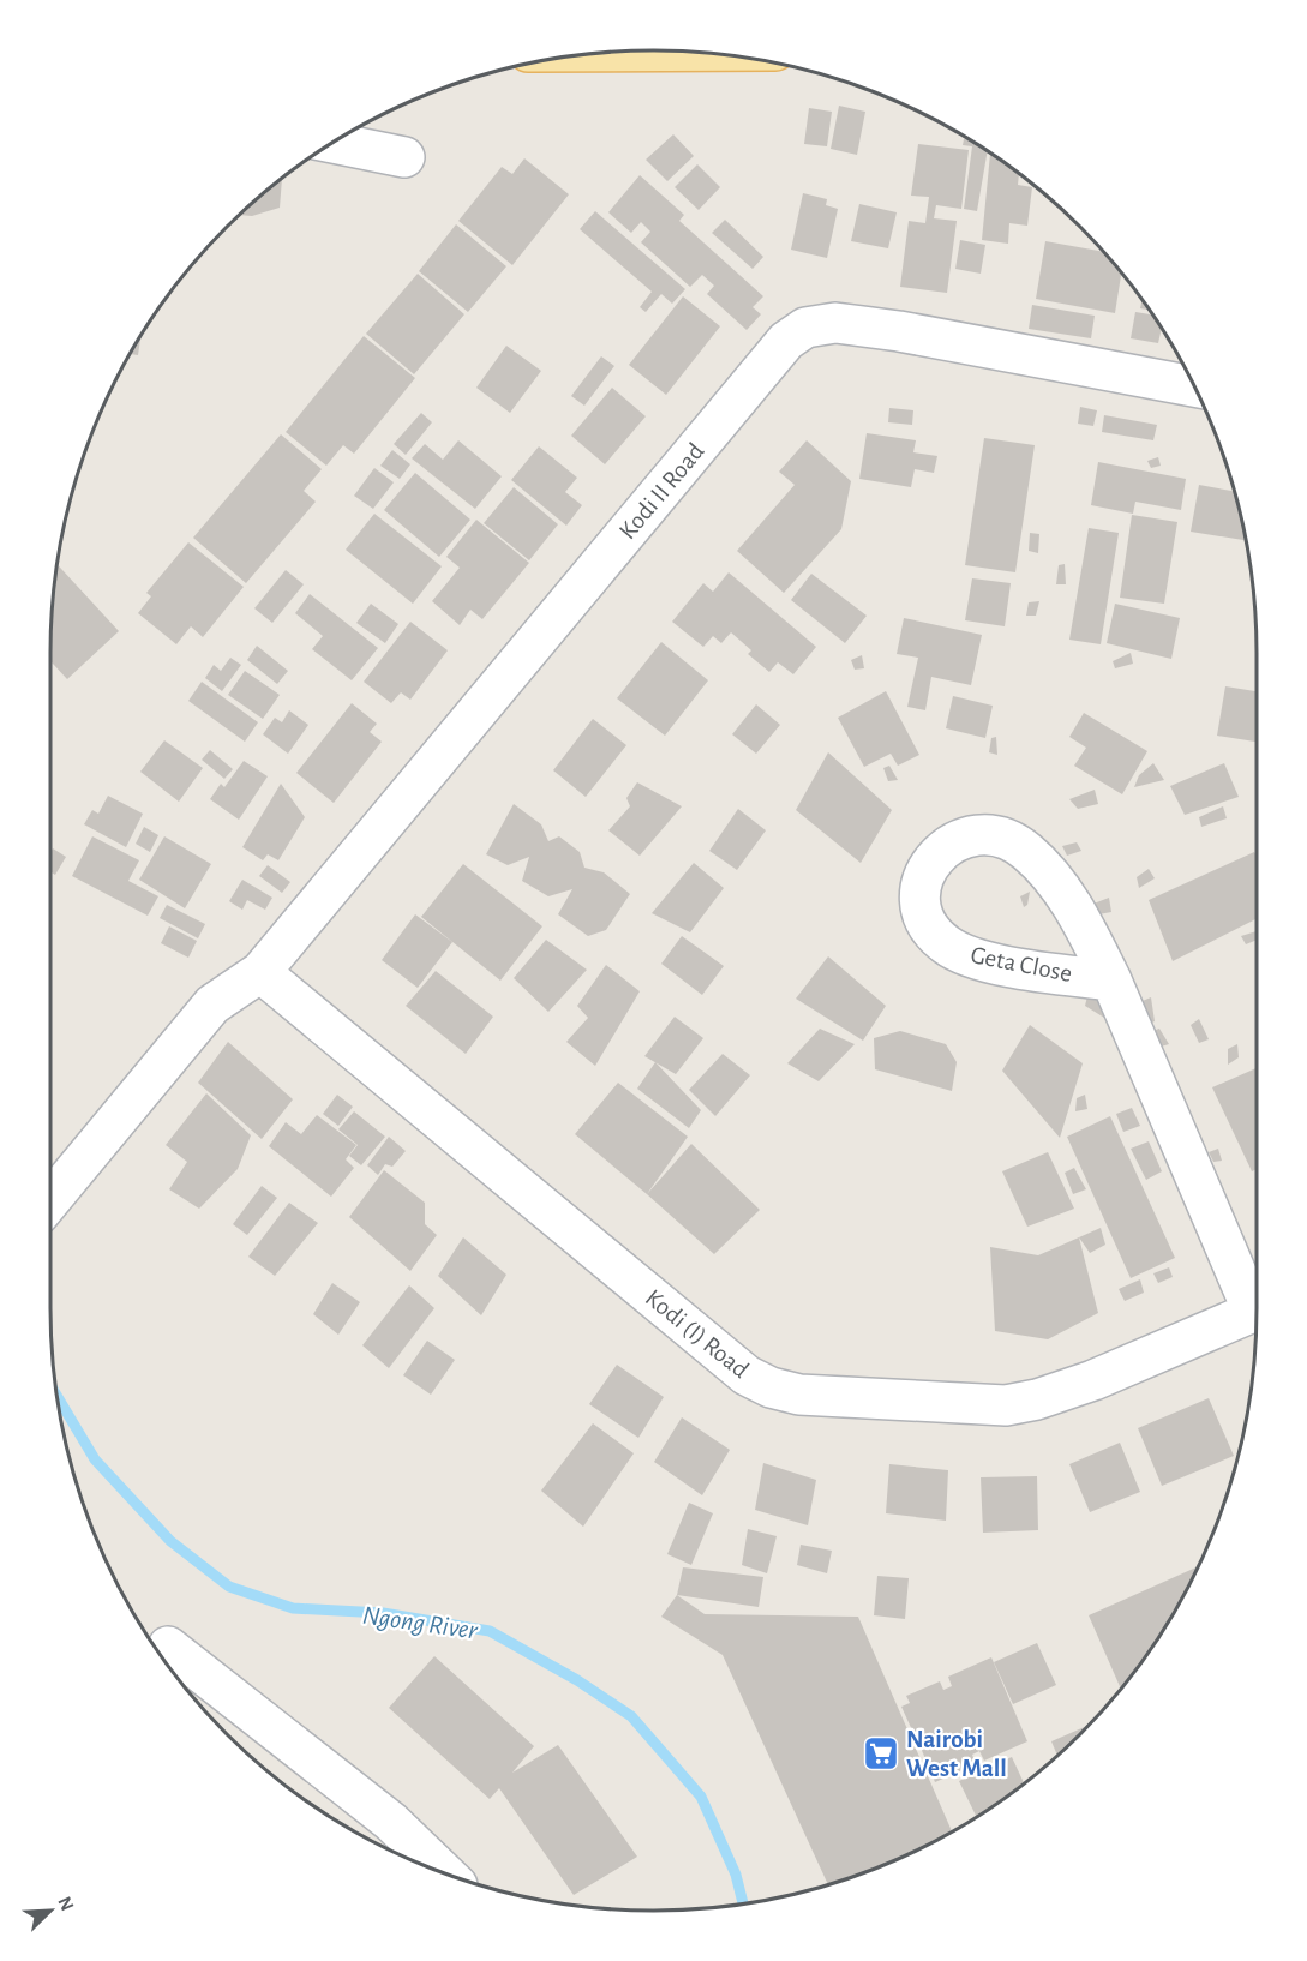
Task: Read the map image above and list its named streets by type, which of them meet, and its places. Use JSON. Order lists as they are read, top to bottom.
{
  "streets": {
    "street": ["Kodi II Road", "Geta Close", "Kodi (I) Road"]
  },
  "crossings": [
    ["Kodi II Road", "Kodi (I) Road"]
  ],
  "water": ["Ngong River"],
  "places": {
    "supermarket": ["Nairobi West Mall"]
  },
  "north": "top right"
}
